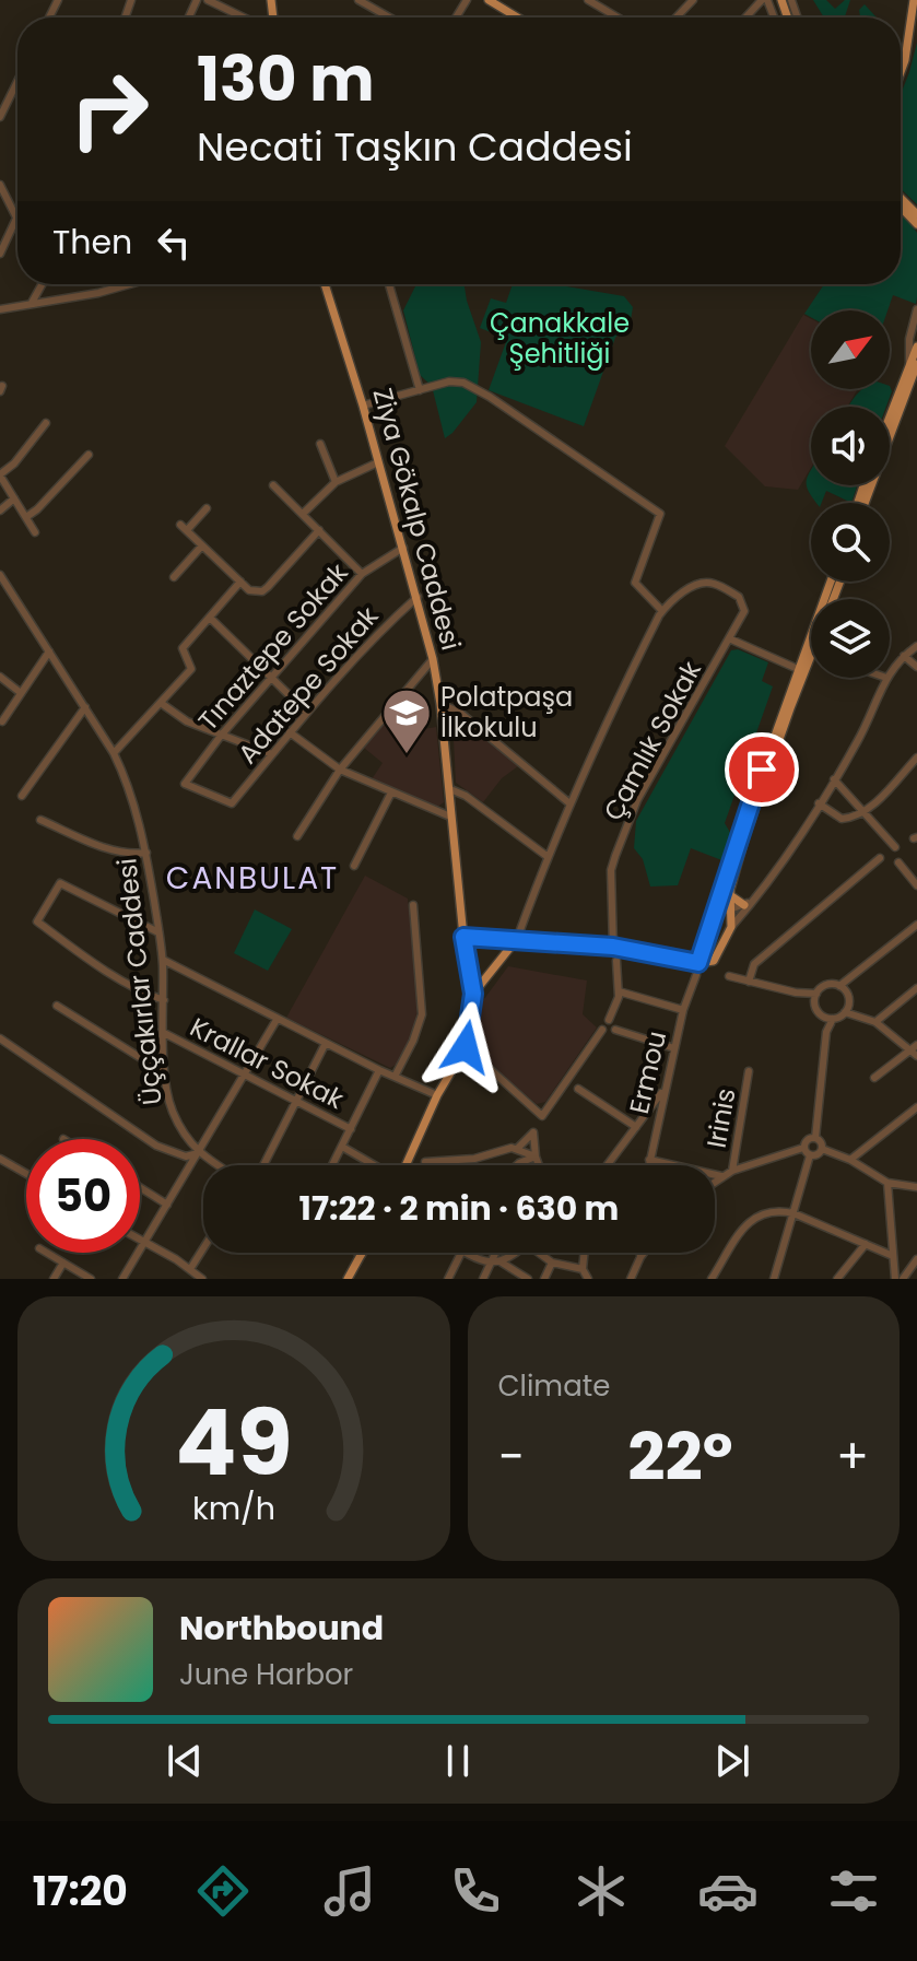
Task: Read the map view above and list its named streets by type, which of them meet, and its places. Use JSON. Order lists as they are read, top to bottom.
{
  "streets": {
    "main road": ["Ziya Gökalp Caddesi"],
    "street": [
      "Tınaztepe Sokak",
      "Adatepe Sokak",
      "Çamlık Sokak",
      "Üççakırlar Caddesi",
      "Krallar Sokak",
      "Ermou",
      "Irinis"
    ]
  },
  "crossings": [
    ["Ziya Gökalp Caddesi", "Tınaztepe Sokak"],
    ["Ziya Gökalp Caddesi", "Adatepe Sokak"],
    ["Tınaztepe Sokak", "Adatepe Sokak"],
    ["Üççakırlar Caddesi", "Krallar Sokak"]
  ],
  "districts": ["CANBULAT"],
  "parks": ["Çanakkale Şehitliği"],
  "places": {
    "school or university": ["Polatpaşa İlkokulu"]
  },
  "north": "top right",
  "page": {
    "turn": ["130 m", "Necati Taşkın Caddesi"],
    "then": "Then",
    "limit": "50",
    "trip": "17:22 · 2 min · 630 m",
    "tile": "Climate",
    "heat": ["−", "22°", "+"],
    "song": ["Northbound", "June Harbor"],
    "tabs": "17:20",
    "gauge": ["49", "km/h"]
  }
}
